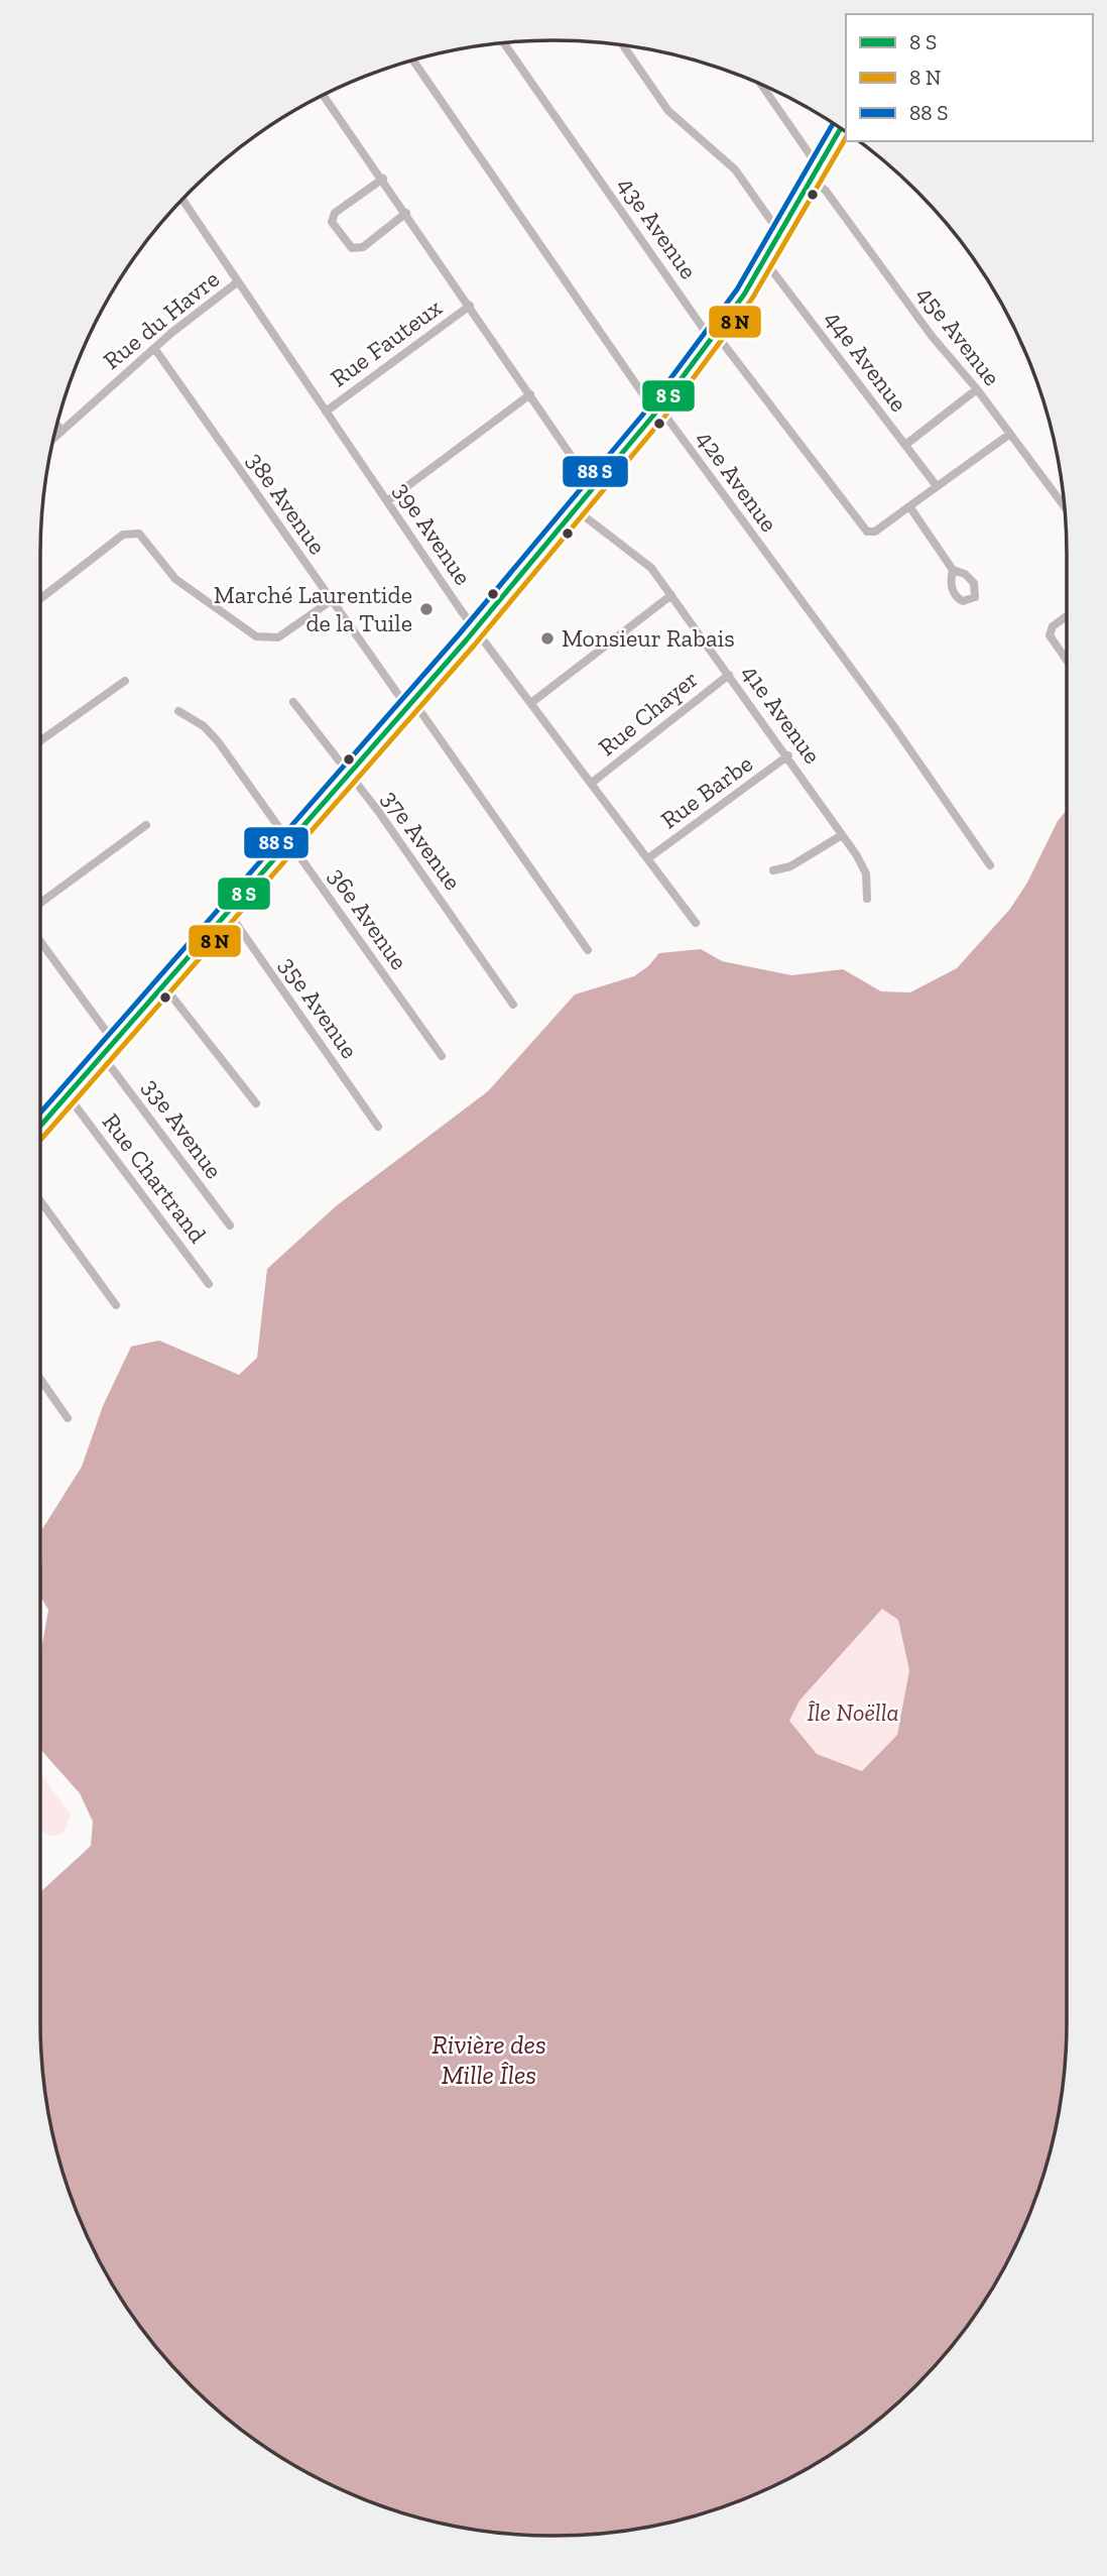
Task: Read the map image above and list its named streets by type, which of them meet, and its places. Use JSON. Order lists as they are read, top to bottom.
{
  "streets": {
    "street": [
      "43e Avenue",
      "Rue du Havre",
      "45e Avenue",
      "Rue Fauteux",
      "44e Avenue",
      "42e Avenue",
      "38e Avenue",
      "39e Avenue",
      "Rue Chayer",
      "41e Avenue",
      "Rue Barbe",
      "37e Avenue",
      "36e Avenue",
      "35e Avenue",
      "33e Avenue",
      "Rue Chartrand"
    ]
  },
  "crossings": [
    ["Rue du Havre", "38e Avenue"],
    ["Rue du Havre", "39e Avenue"],
    ["Rue Fauteux", "39e Avenue"],
    ["39e Avenue", "Rue Chayer"],
    ["39e Avenue", "Rue Barbe"],
    ["Rue Chayer", "41e Avenue"],
    ["41e Avenue", "Rue Barbe"]
  ],
  "water": ["Rivière des Mille Îles"],
  "parks": ["Île Noëlla"],
  "places": ["Marché Laurentide de la Tuile", "Monsieur Rabais"],
  "legend": ["8 S", "8 N", "88 S"]
}
